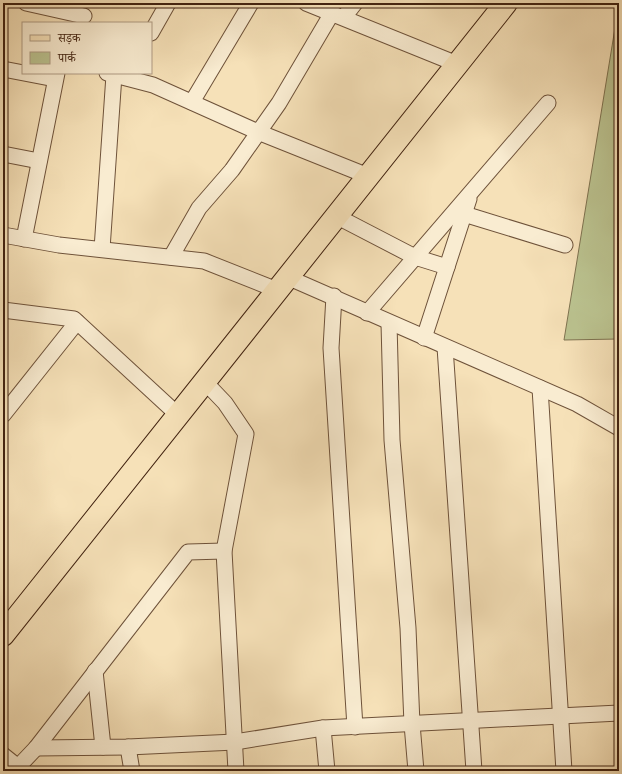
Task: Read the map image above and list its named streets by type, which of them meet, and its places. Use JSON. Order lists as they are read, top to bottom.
{
  "legend": ["सड़क", "पार्क"]
}
